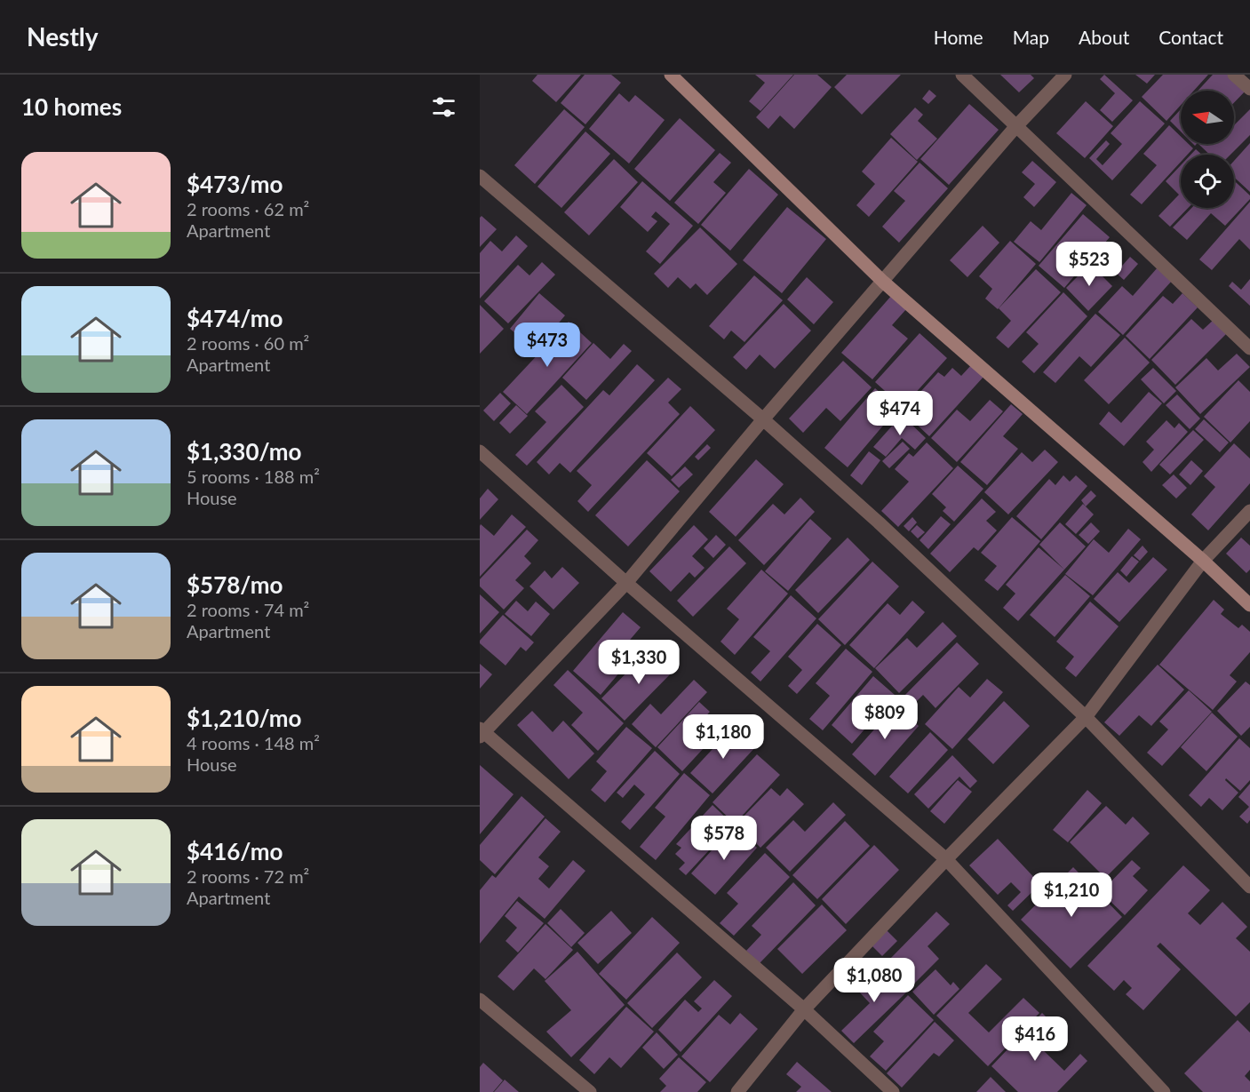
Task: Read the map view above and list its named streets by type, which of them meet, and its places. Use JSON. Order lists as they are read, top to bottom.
{
  "north": "left",
  "page": {
    "header": "Nestly",
    "nav": [
      "Home",
      "Map",
      "About",
      "Contact"
    ],
    "heading": "10 homes",
    "list": [
      {
        "name": "$473/mo",
        "note": "2 rooms · 62 m² · Apartment"
      },
      {
        "name": "$474/mo",
        "note": "2 rooms · 60 m² · Apartment"
      },
      {
        "name": "$1,330/mo",
        "note": "5 rooms · 188 m² · House"
      },
      {
        "name": "$578/mo",
        "note": "2 rooms · 74 m² · Apartment"
      },
      {
        "name": "$1,210/mo",
        "note": "4 rooms · 148 m² · House"
      },
      {
        "name": "$416/mo",
        "note": "2 rooms · 72 m² · Apartment"
      }
    ],
    "price": [
      "$523",
      "$473",
      "$474",
      "$1,330",
      "$809",
      "$1,180",
      "$578",
      "$1,210",
      "$1,080",
      "$416"
    ]
  }
}
